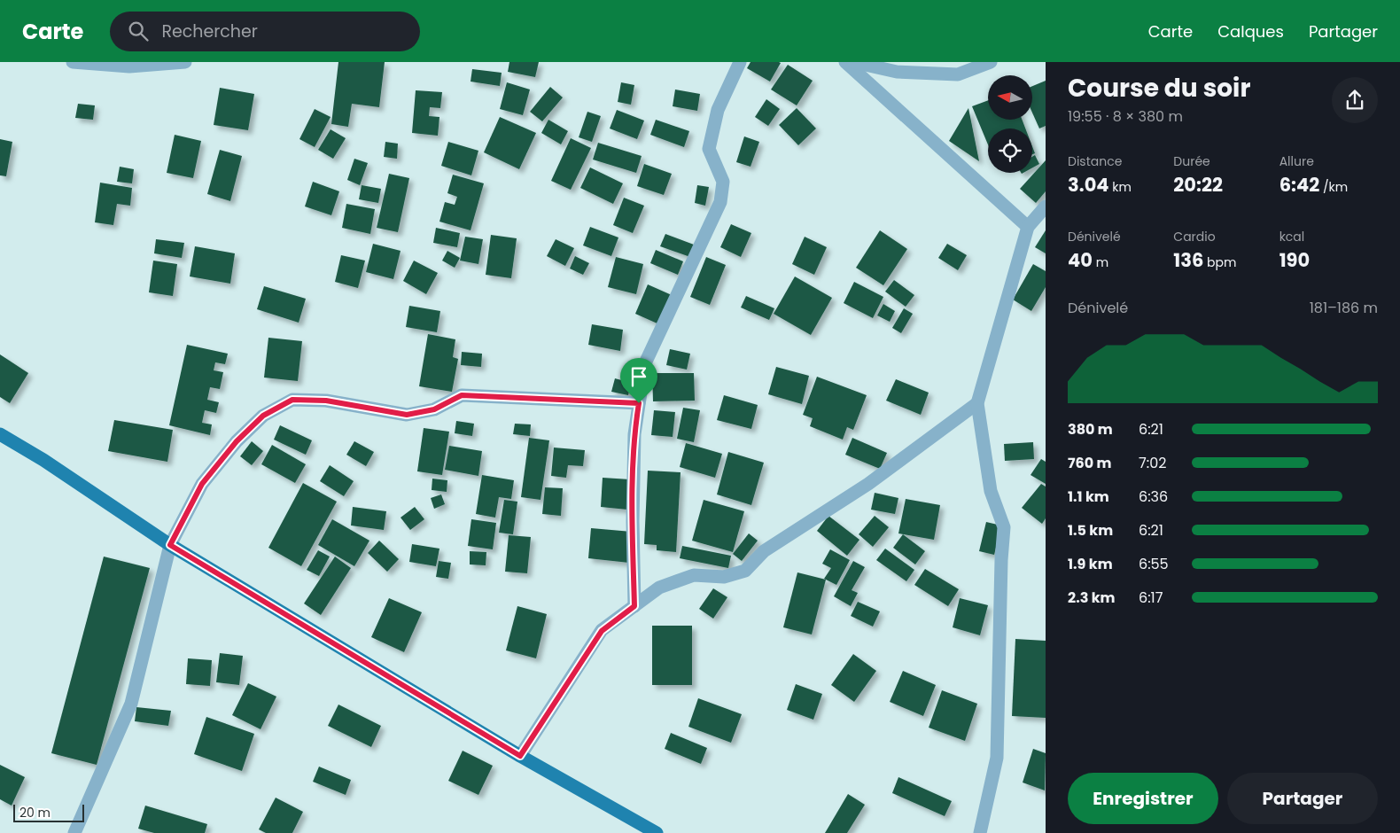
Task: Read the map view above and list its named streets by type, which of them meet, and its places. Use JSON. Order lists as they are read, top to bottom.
{
  "scale_bar": "20 m",
  "north": "left",
  "page": {
    "header": "Carte",
    "search": "Rechercher",
    "nav": ["Carte", "Calques", "Partager"],
    "heading": ["Course du soir", "19:55 · 8 × 380 m"],
    "stats": [
      ["Distance", "3.04 km"],
      ["Durée", "20:22"],
      ["Allure", "6:42 /km"],
      ["Dénivelé", "40 m"],
      ["Cardio", "136 bpm"],
      ["kcal", "190"]
    ],
    "chart": ["Dénivelé", "181–186 m"],
    "list": [
      {
        "name": "380 m",
        "note": "6:21"
      },
      {
        "name": "760 m",
        "note": "7:02"
      },
      {
        "name": "1.1 km",
        "note": "6:36"
      },
      {
        "name": "1.5 km",
        "note": "6:21"
      },
      {
        "name": "1.9 km",
        "note": "6:55"
      },
      {
        "name": "2.3 km",
        "note": "6:17"
      }
    ],
    "buttons": ["Enregistrer", "Partager"],
    "scale": "20 m"
  }
}
